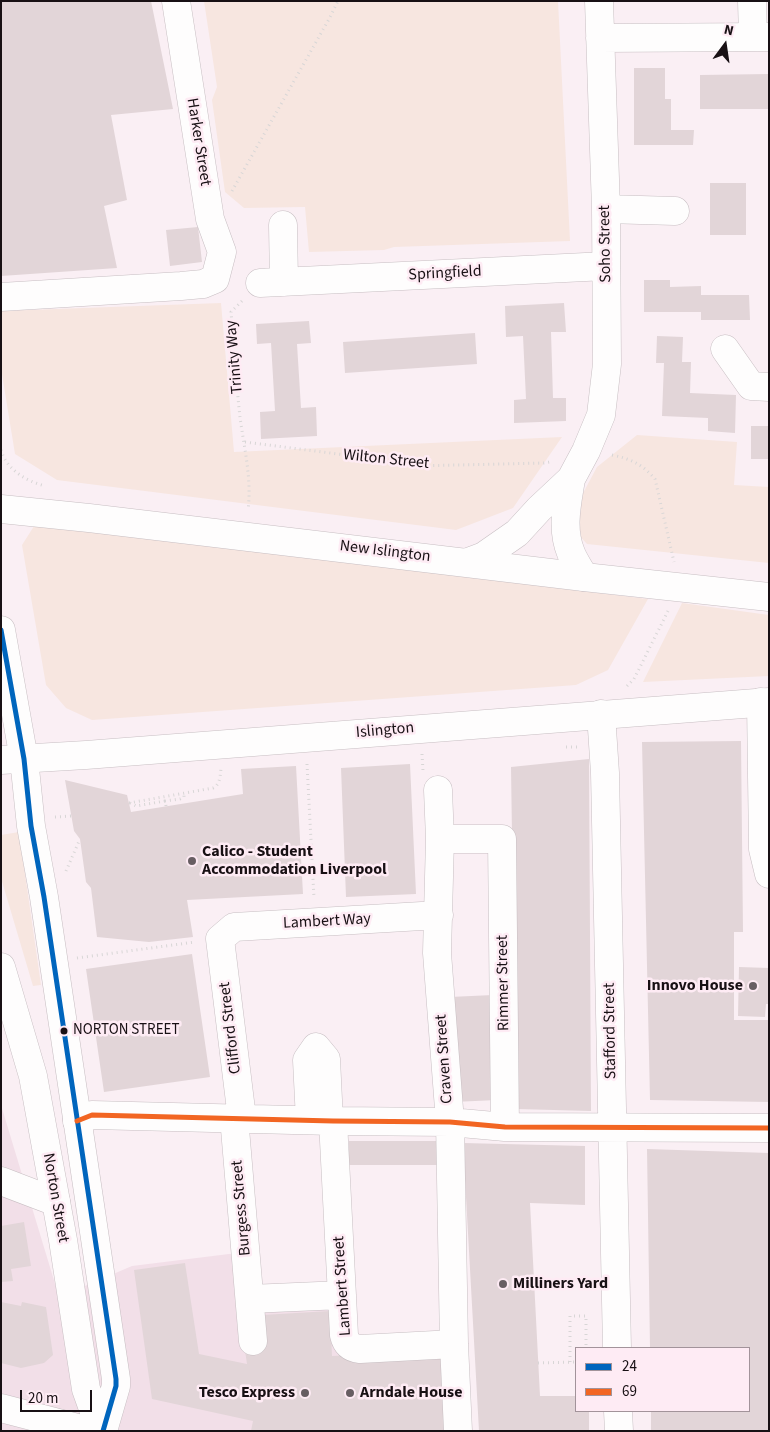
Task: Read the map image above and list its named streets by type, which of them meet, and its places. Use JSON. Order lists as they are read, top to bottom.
{
  "streets": {
    "main road": [
      "Harker Street",
      "Soho Street",
      "Springfield",
      "New Islington",
      "Islington",
      "Lambert Way",
      "Rimmer Street",
      "Clifford Street",
      "Stafford Street",
      "Craven Street",
      "Norton Street",
      "Burgess Street",
      "Lambert Street"
    ],
    "path": ["Trinity Way", "Wilton Street"]
  },
  "crossings": [
    ["Soho Street", "Springfield"],
    ["Soho Street", "Wilton Street"],
    ["Soho Street", "New Islington"],
    ["Springfield", "Trinity Way"],
    ["Trinity Way", "Wilton Street"],
    ["Islington", "Stafford Street"],
    ["Islington", "Norton Street"],
    ["Lambert Way", "Clifford Street"],
    ["Lambert Way", "Craven Street"],
    ["Rimmer Street", "Craven Street"],
    ["Clifford Street", "Burgess Street"],
    ["Craven Street", "Lambert Street"]
  ],
  "places": [
    "Calico - Student Accommodation Liverpool",
    "Innovo House",
    "NORTON STREET",
    "Milliners Yard",
    "Tesco Express",
    "Arndale House"
  ],
  "lines": ["transit line 24", "transit line 69"],
  "legend": ["24", "69"],
  "scale_bar": "20 m",
  "north": "top"
}
